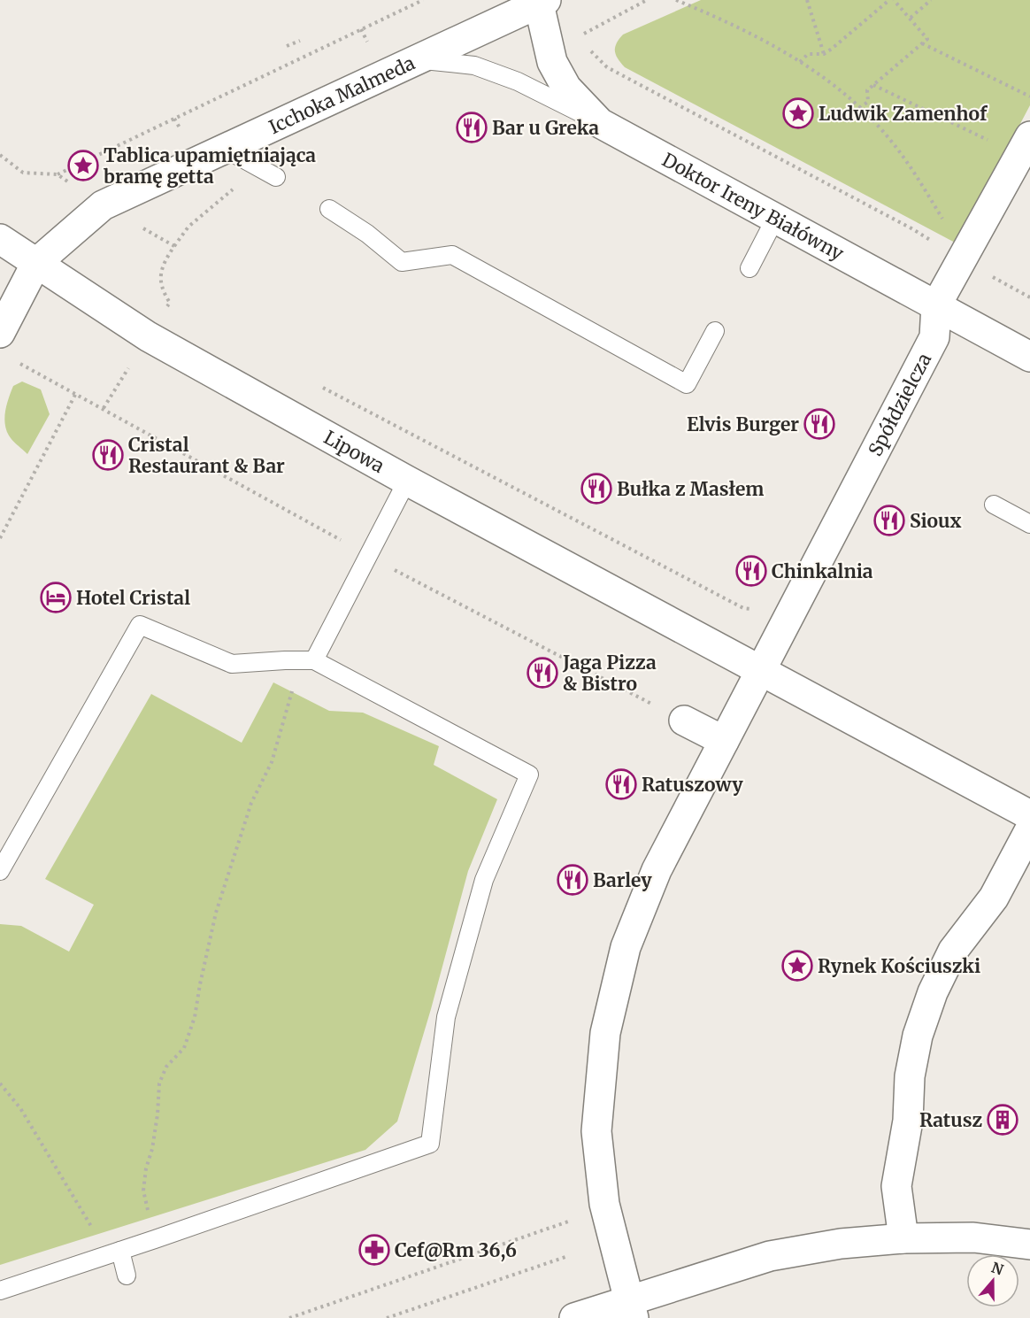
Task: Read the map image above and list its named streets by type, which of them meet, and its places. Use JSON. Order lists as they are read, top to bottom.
{
  "streets": {
    "street": [
      "Icchoka Malmeda",
      "Doktor Ireny Białówny",
      "Spółdzielcza",
      "Lipowa"
    ]
  },
  "crossings": [
    ["Icchoka Malmeda", "Doktor Ireny Białówny"],
    ["Icchoka Malmeda", "Lipowa"],
    ["Doktor Ireny Białówny", "Spółdzielcza"],
    ["Spółdzielcza", "Lipowa"]
  ],
  "places": {
    "place": ["Ludwik Zamenhof", "Tablica upamiętniająca bramę getta", "Rynek Kościuszki"],
    "restaurant": [
      "Bar u Greka",
      "Elvis Burger",
      "Cristal Restaurant & Bar",
      "Bułka z Masłem",
      "Sioux",
      "Chinkalnia",
      "Jaga Pizza & Bistro",
      "Ratuszowy",
      "Barley"
    ],
    "hotel": ["Hotel Cristal"],
    "building": ["Ratusz"],
    "pharmacy": ["Cef@Rm 36,6"]
  },
  "north": "top"
}
